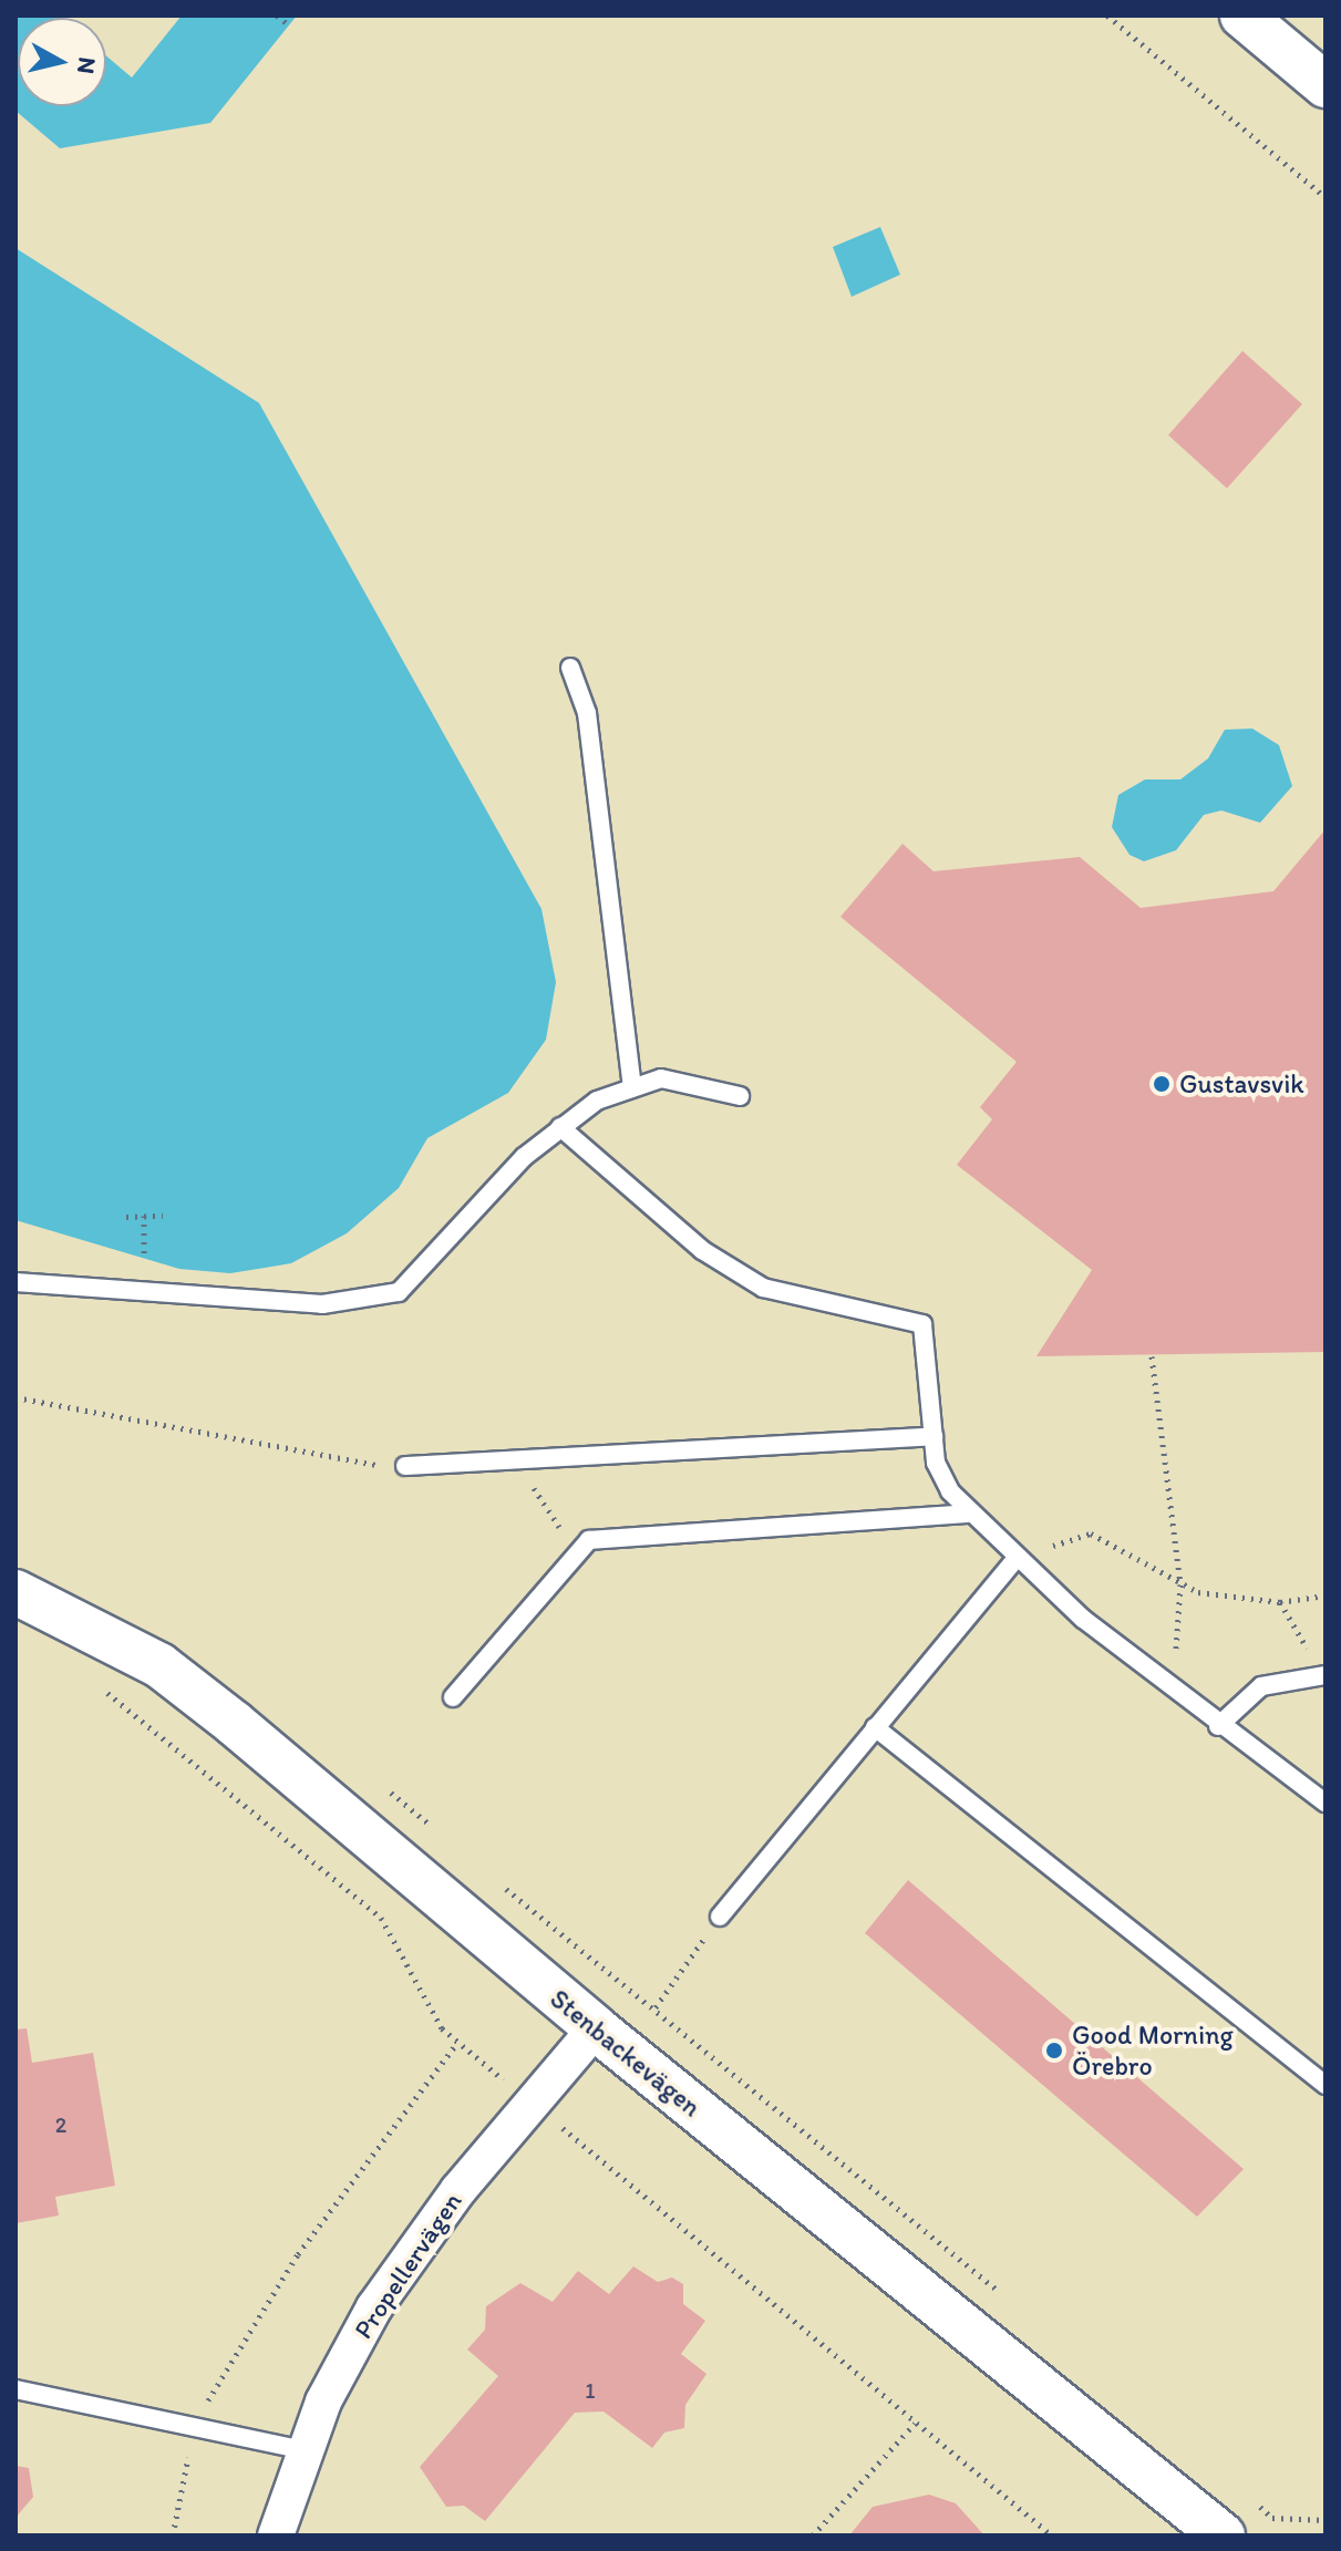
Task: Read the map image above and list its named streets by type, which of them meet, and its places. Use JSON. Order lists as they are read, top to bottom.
{
  "streets": {
    "street": ["Stenbackevägen", "Propellervägen"]
  },
  "crossings": [
    ["Stenbackevägen", "Propellervägen"]
  ],
  "places": ["Gustavsvik", "Good Morning Örebro"],
  "house_numbers": ["2", "1"],
  "north": "right"
}
